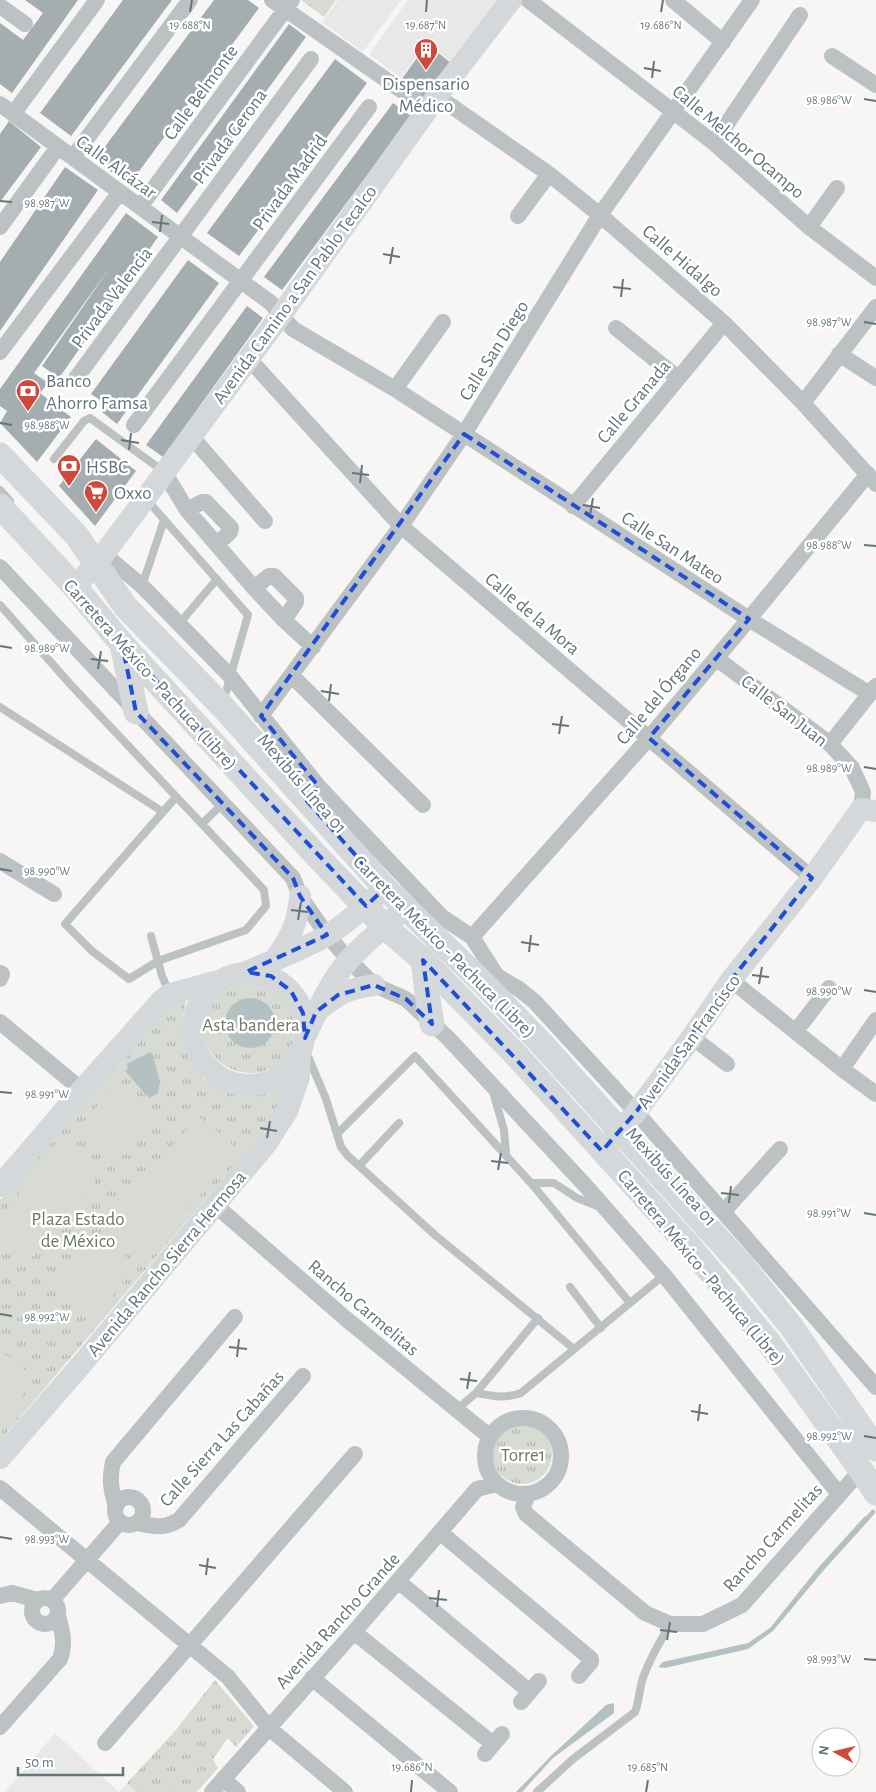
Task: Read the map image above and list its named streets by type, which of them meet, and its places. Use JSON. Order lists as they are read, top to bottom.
{
  "streets": {
    "main road": ["Carretera México - Pachuca (Libre)"],
    "street": [
      "Calle Belmonte",
      "Privada Gerona",
      "Calle Melchor Ocampo",
      "Calle Alcázar",
      "Privada Madrid",
      "Calle Hidalgo",
      "Avenida Camino a San Pablo Tecalco",
      "Privada Valencia",
      "Calle San Diego",
      "Calle Granada",
      "Calle San Mateo",
      "Calle de la Mora",
      "Calle del Órgano",
      "Calle San Juan",
      "Avenida San Francisco",
      "Avenida Rancho Sierra Hermosa",
      "Rancho Carmelitas",
      "Calle Sierra Las Cabañas",
      "Avenida Rancho Grande"
    ],
    "lane": ["Mexibús Línea 01"]
  },
  "crossings": [
    ["Calle Belmonte", "Calle Alcázar"],
    ["Calle Belmonte", "Calle Hidalgo"],
    ["Privada Gerona", "Calle Alcázar"],
    ["Privada Gerona", "Privada Valencia"],
    ["Calle Melchor Ocampo", "Avenida Camino a San Pablo Tecalco"],
    ["Calle Melchor Ocampo", "Calle San Diego"],
    ["Calle Alcázar", "Privada Madrid"],
    ["Calle Alcázar", "Avenida Camino a San Pablo Tecalco"],
    ["Calle Alcázar", "Privada Valencia"],
    ["Calle Alcázar", "Calle San Mateo"],
    ["Calle Hidalgo", "Avenida Camino a San Pablo Tecalco"],
    ["Calle Hidalgo", "Calle San Diego"],
    ["Calle Hidalgo", "Calle Granada"],
    ["Calle Hidalgo", "Calle del Órgano"],
    ["Avenida Camino a San Pablo Tecalco", "Calle San Mateo"],
    ["Avenida Camino a San Pablo Tecalco", "Calle de la Mora"],
    ["Avenida Camino a San Pablo Tecalco", "Carretera México - Pachuca (Libre)"],
    ["Avenida Camino a San Pablo Tecalco", "Mexibús Línea 01"],
    ["Calle San Diego", "Calle San Mateo"],
    ["Calle San Diego", "Calle de la Mora"],
    ["Calle Granada", "Calle San Mateo"],
    ["Calle San Mateo", "Calle del Órgano"],
    ["Calle de la Mora", "Calle del Órgano"],
    ["Calle de la Mora", "Avenida San Francisco"],
    ["Carretera México - Pachuca (Libre)", "Mexibús Línea 01"],
    ["Carretera México - Pachuca (Libre)", "Avenida San Francisco"],
    ["Carretera México - Pachuca (Libre)", "Avenida Rancho Sierra Hermosa"],
    ["Carretera México - Pachuca (Libre)", "Rancho Carmelitas"],
    ["Calle del Órgano", "Calle San Juan"],
    ["Calle San Juan", "Avenida San Francisco"],
    ["Mexibús Línea 01", "Avenida San Francisco"],
    ["Mexibús Línea 01", "Avenida Rancho Sierra Hermosa"],
    ["Avenida Rancho Sierra Hermosa", "Rancho Carmelitas"],
    ["Rancho Carmelitas", "Avenida Rancho Grande"]
  ],
  "parks": ["Asta bandera", "Plaza Estado de México", "Torre1"],
  "places": {
    "building": ["Dispensario Médico"],
    "bank": ["Banco Ahorro Famsa", "HSBC"],
    "supermarket": ["Oxxo"]
  },
  "scale_bar": "50 m",
  "north": "left",
  "coordinates": [
    "19.688°N",
    "19.687°N",
    "19.686°N",
    "98.986°W",
    "98.987°W",
    "98.988°W",
    "98.989°W",
    "98.990°W",
    "98.991°W",
    "98.992°W",
    "98.993°W",
    "19.685°N"
  ]
}
